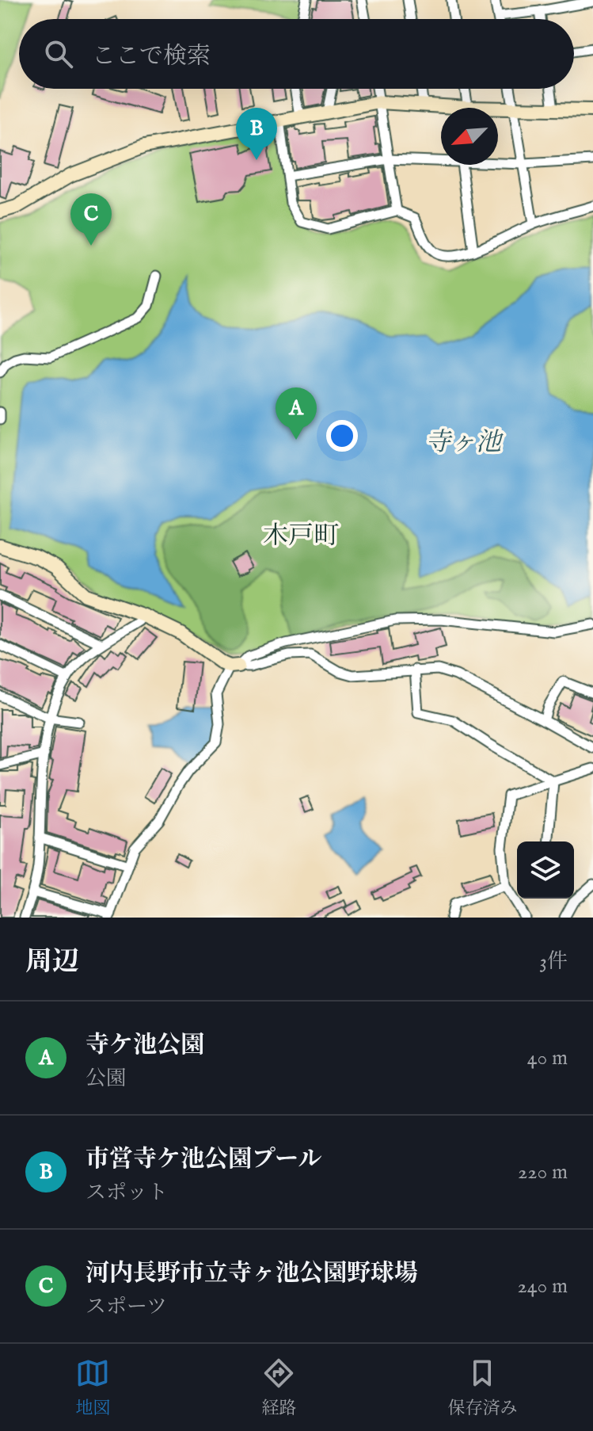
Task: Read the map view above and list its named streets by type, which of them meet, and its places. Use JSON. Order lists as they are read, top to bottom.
{
  "districts": ["木戸町"],
  "water": ["寺ヶ池"],
  "north": "bottom left",
  "page": {
    "search": "ここで検索",
    "pins": ["B", "C", "A"],
    "heading": ["周辺", "3件"],
    "list": [
      {
        "mark": "A",
        "name": "寺ケ池公園",
        "note": "公園",
        "value": "40 m"
      },
      {
        "mark": "B",
        "name": "市営寺ケ池公園プール",
        "note": "スポット",
        "value": "220 m"
      },
      {
        "mark": "C",
        "name": "河内長野市立寺ヶ池公園野球場",
        "note": "スポーツ",
        "value": "240 m"
      }
    ],
    "nav": ["地図", "経路", "保存済み"]
  }
}
